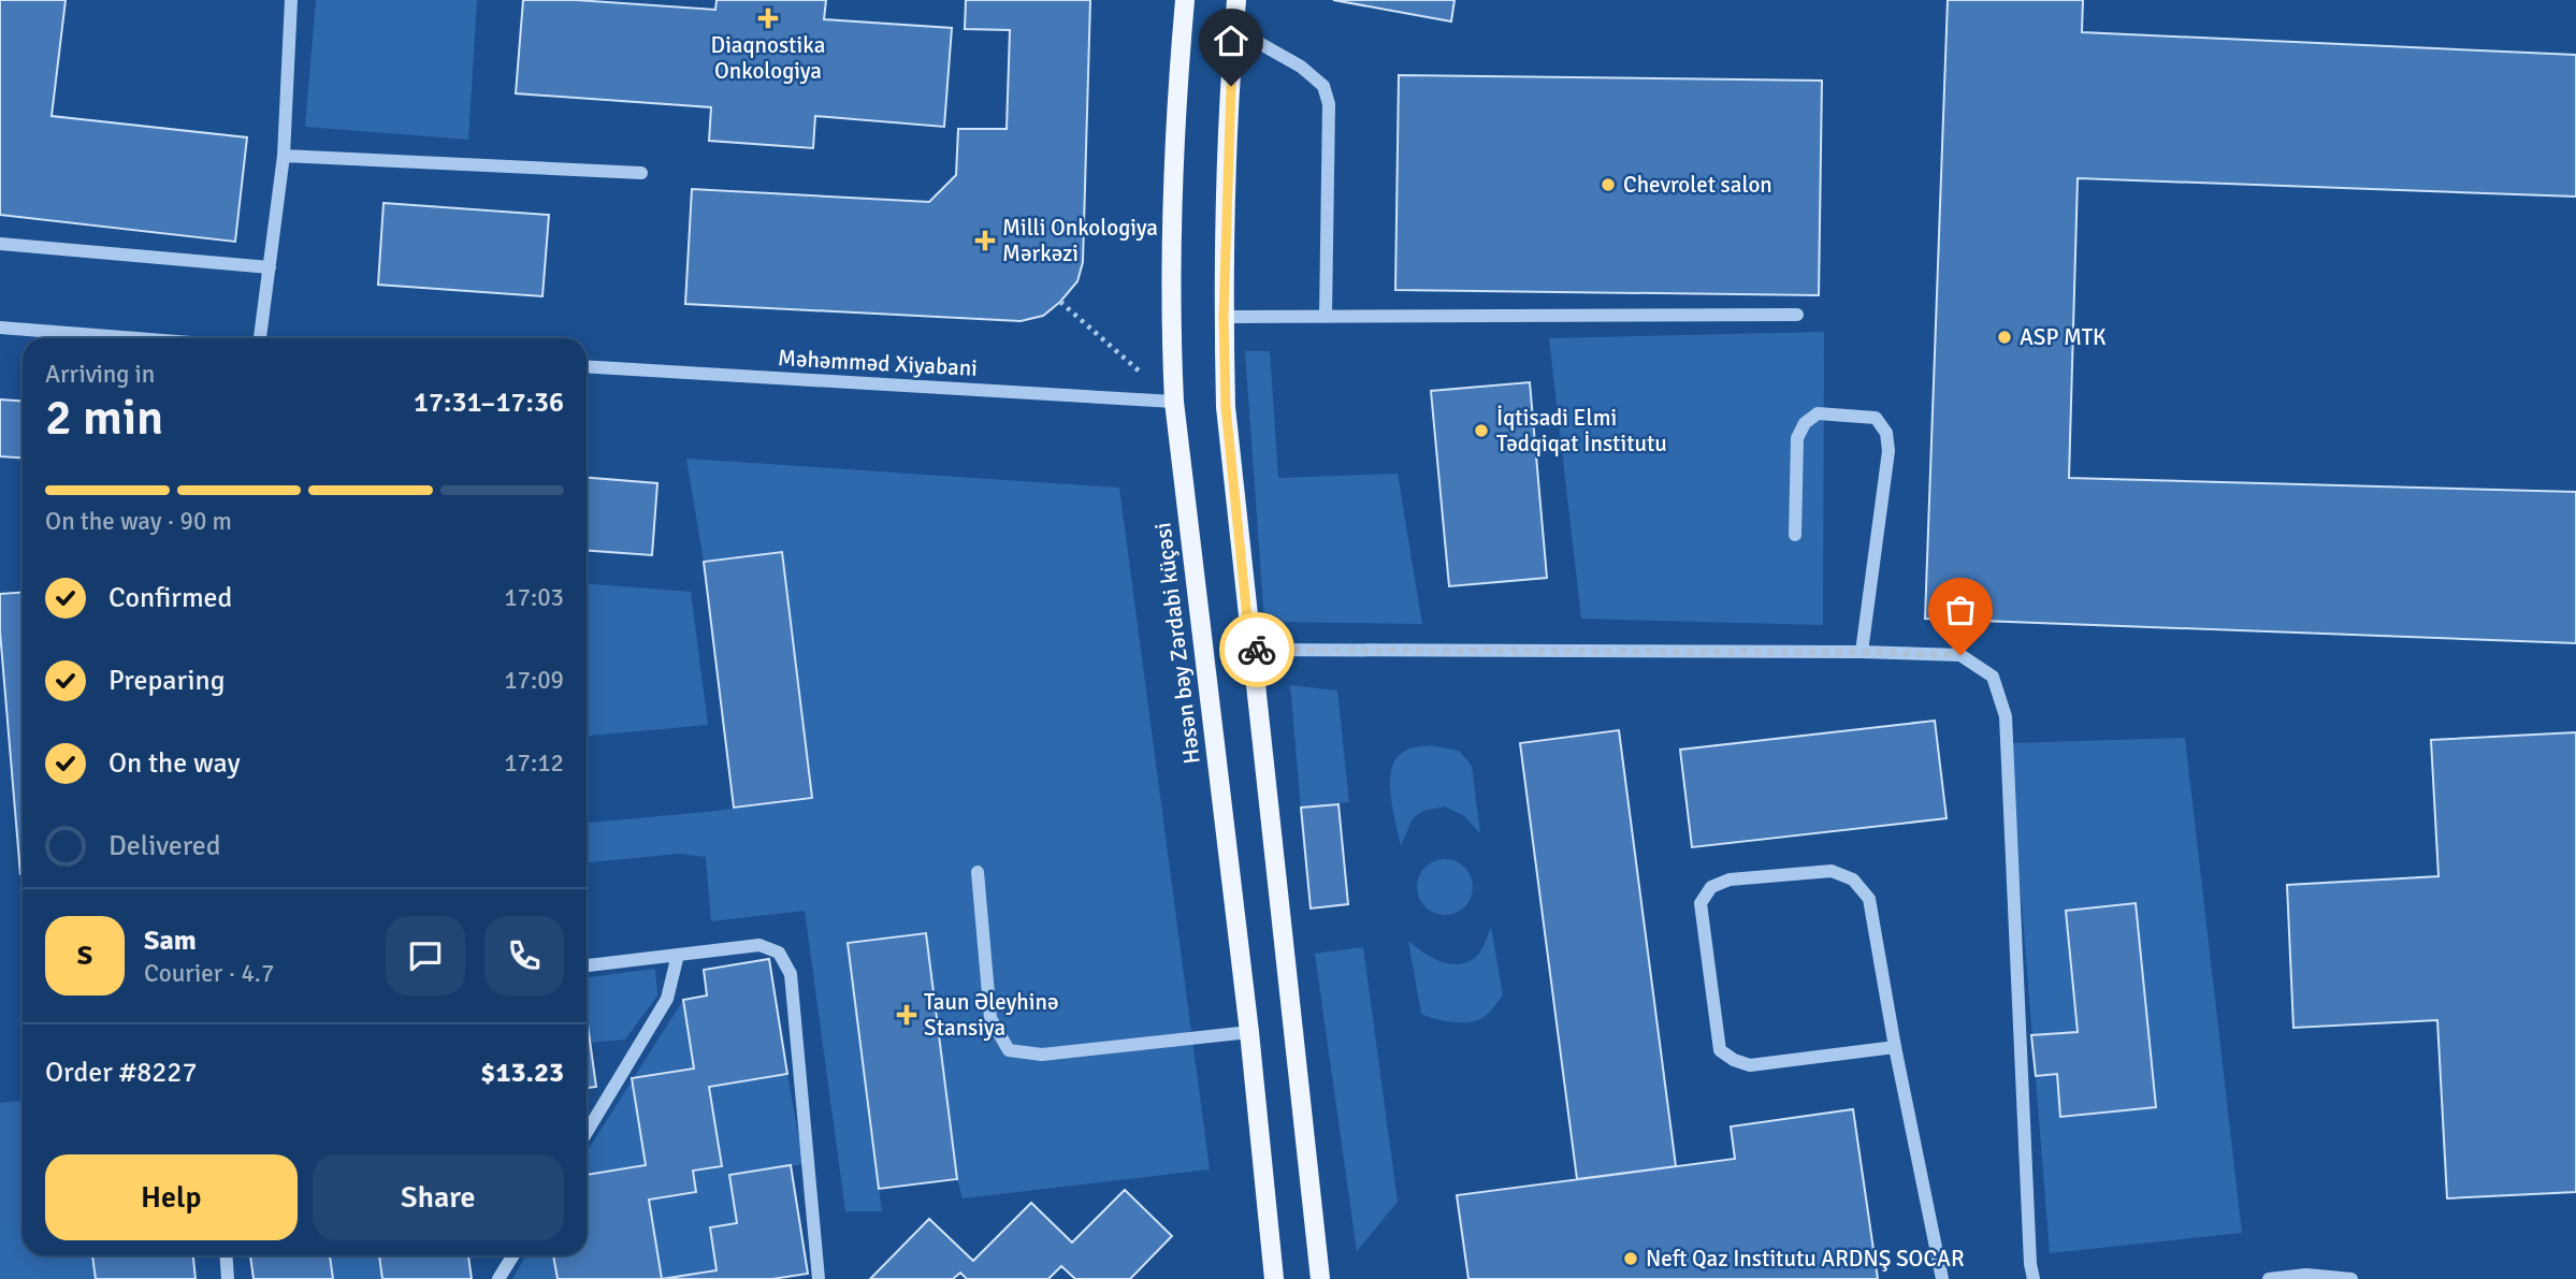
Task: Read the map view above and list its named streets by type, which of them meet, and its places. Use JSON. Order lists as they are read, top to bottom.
{
  "streets": {
    "main road": ["Həsən bəy Zərdabi küçəsi"],
    "street": ["Məhəmməd Xiyabani"]
  },
  "crossings": [
    ["Məhəmməd Xiyabani", "Həsən bəy Zərdabi küçəsi"]
  ],
  "places": {
    "health": ["Diaqnostika Onkologiya", "Milli Onkologiya Mərkəzi", "Taun Əleyhinə Stansiya"],
    "other": [
      "Chevrolet salon",
      "ASP MTK",
      "İqtisadi Elmi Tədqiqat İnstitutu",
      "Neft Qaz Institutu ARDNŞ SOCAR"
    ]
  },
  "page": {
    "heading": ["2 min", "Arriving in", "17:31–17:36"],
    "panel": [
      "Sam",
      "Courier · 4.7",
      "Order #8227",
      "$13.23"
    ],
    "bar": "On the way · 90 m",
    "list": [
      ["Confirmed", "17:03"],
      ["Preparing", "17:09"],
      ["On the way", "17:12"],
      "Delivered"
    ],
    "round": "S",
    "buttons": ["Help", "Share"]
  }
}
